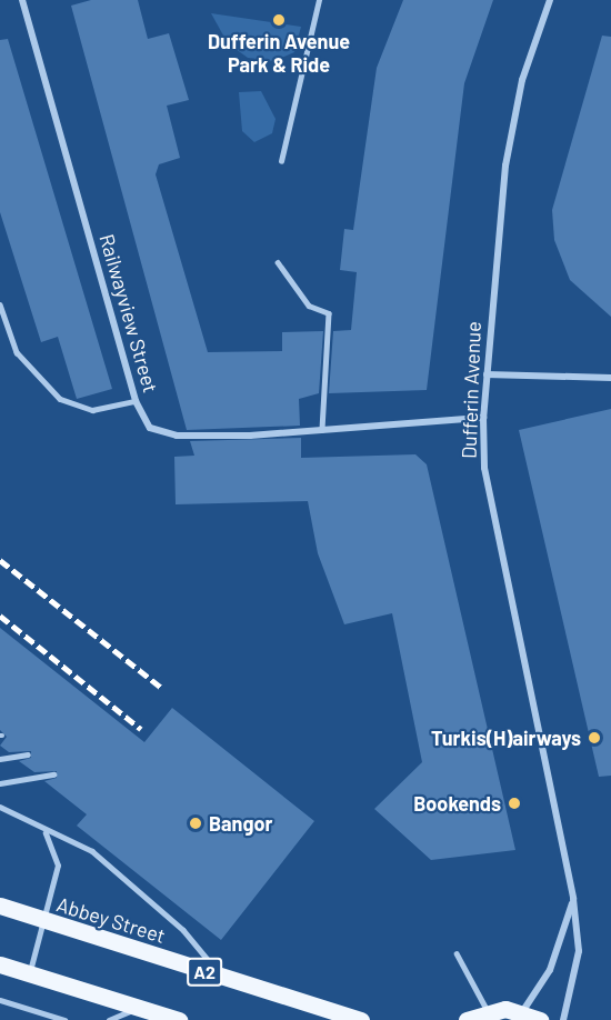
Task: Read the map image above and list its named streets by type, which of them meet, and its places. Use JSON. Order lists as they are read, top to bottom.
{
  "streets": {
    "main road": ["Abbey Street", "A2"],
    "street": ["Railwayview Street", "Dufferin Avenue"]
  },
  "crossings": [
    ["Railwayview Street", "Dufferin Avenue"]
  ],
  "places": [
    "Dufferin Avenue Park & Ride",
    "Turkis(H)airways",
    "Bookends",
    "Bangor"
  ]
}
